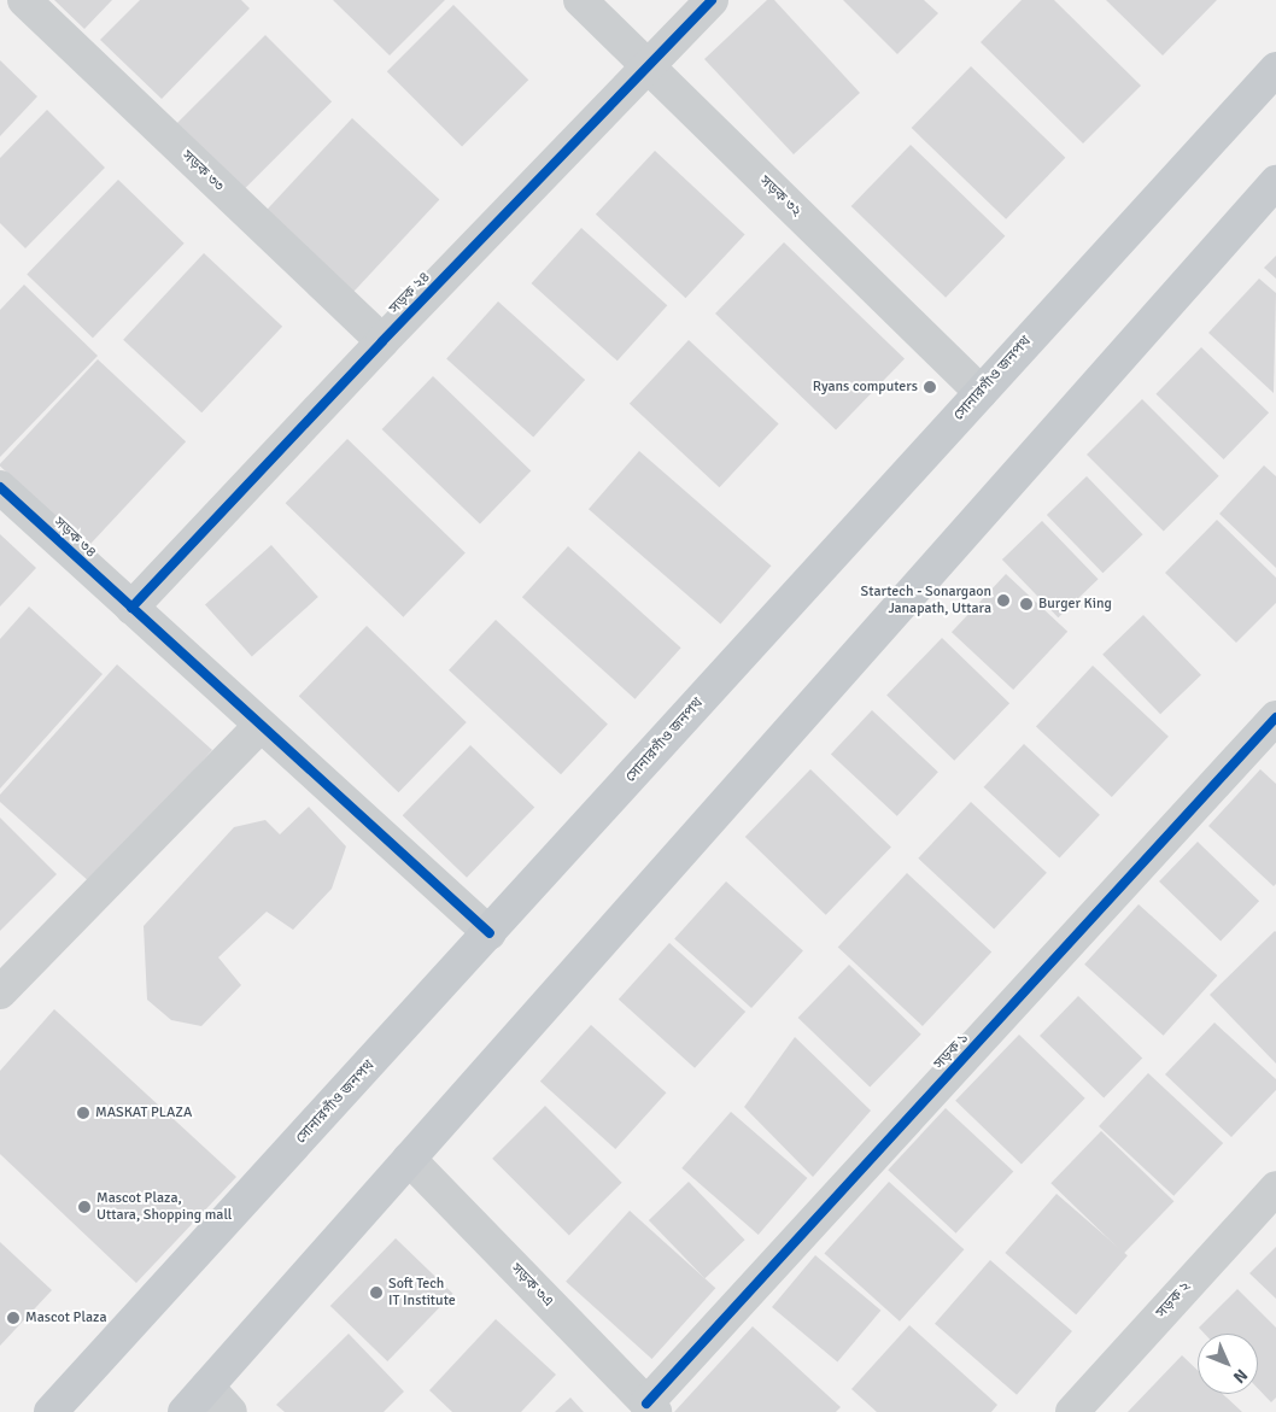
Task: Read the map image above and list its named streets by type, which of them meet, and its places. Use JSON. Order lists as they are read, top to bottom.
{
  "streets": {
    "main road": ["সোনারগাঁও জনপথ"],
    "street": [
      "সড়ক ৩৩",
      "সড়ক ৩২",
      "সড়ক ২৪",
      "সড়ক ৩৪",
      "সড়ক ১",
      "সড়ক ৩এ",
      "সড়ক ২"
    ]
  },
  "crossings": [
    ["সড়ক ৩৩", "সড়ক ২৪"],
    ["সড়ক ৩২", "সড়ক ২৪"],
    ["সড়ক ৩২", "সোনারগাঁও জনপথ"],
    ["সড়ক ২৪", "সড়ক ৩৪"],
    ["সোনারগাঁও জনপথ", "সড়ক ৩৪"],
    ["সড়ক ১", "সড়ক ৩এ"]
  ],
  "places": [
    "Ryans computers",
    "Startech - Sonargaon Janapath, Uttara",
    "Burger King",
    "MASKAT PLAZA",
    "Mascot Plaza, Uttara, Shopping mall",
    "Soft Tech IT Institute",
    "Mascot Plaza"
  ],
  "north": "bottom right"
}
